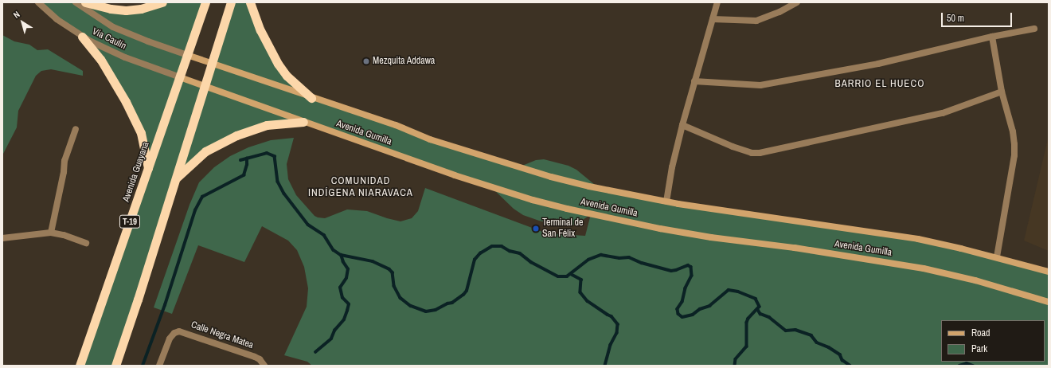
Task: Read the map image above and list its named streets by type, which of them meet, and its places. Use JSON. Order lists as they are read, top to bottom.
{
  "streets": {
    "highway": ["Avenida Guayana", "T-19"],
    "main road": ["Avenida Gumilla"],
    "street": ["Vía Caulín", "Calle Negra Matea"]
  },
  "crossings": [
    ["Vía Caulín", "Avenida Gumilla"],
    ["Vía Caulín", "Avenida Guayana"],
    ["Avenida Gumilla", "Avenida Guayana"]
  ],
  "districts": ["BARRIO EL HUECO", "COMUNIDAD INDÍGENA NIARAVACA"],
  "places": ["Mezquita Addawa", "Terminal de San Félix"],
  "legend": ["Road", "Park"],
  "scale_bar": "50 m",
  "north": "top left"
}
